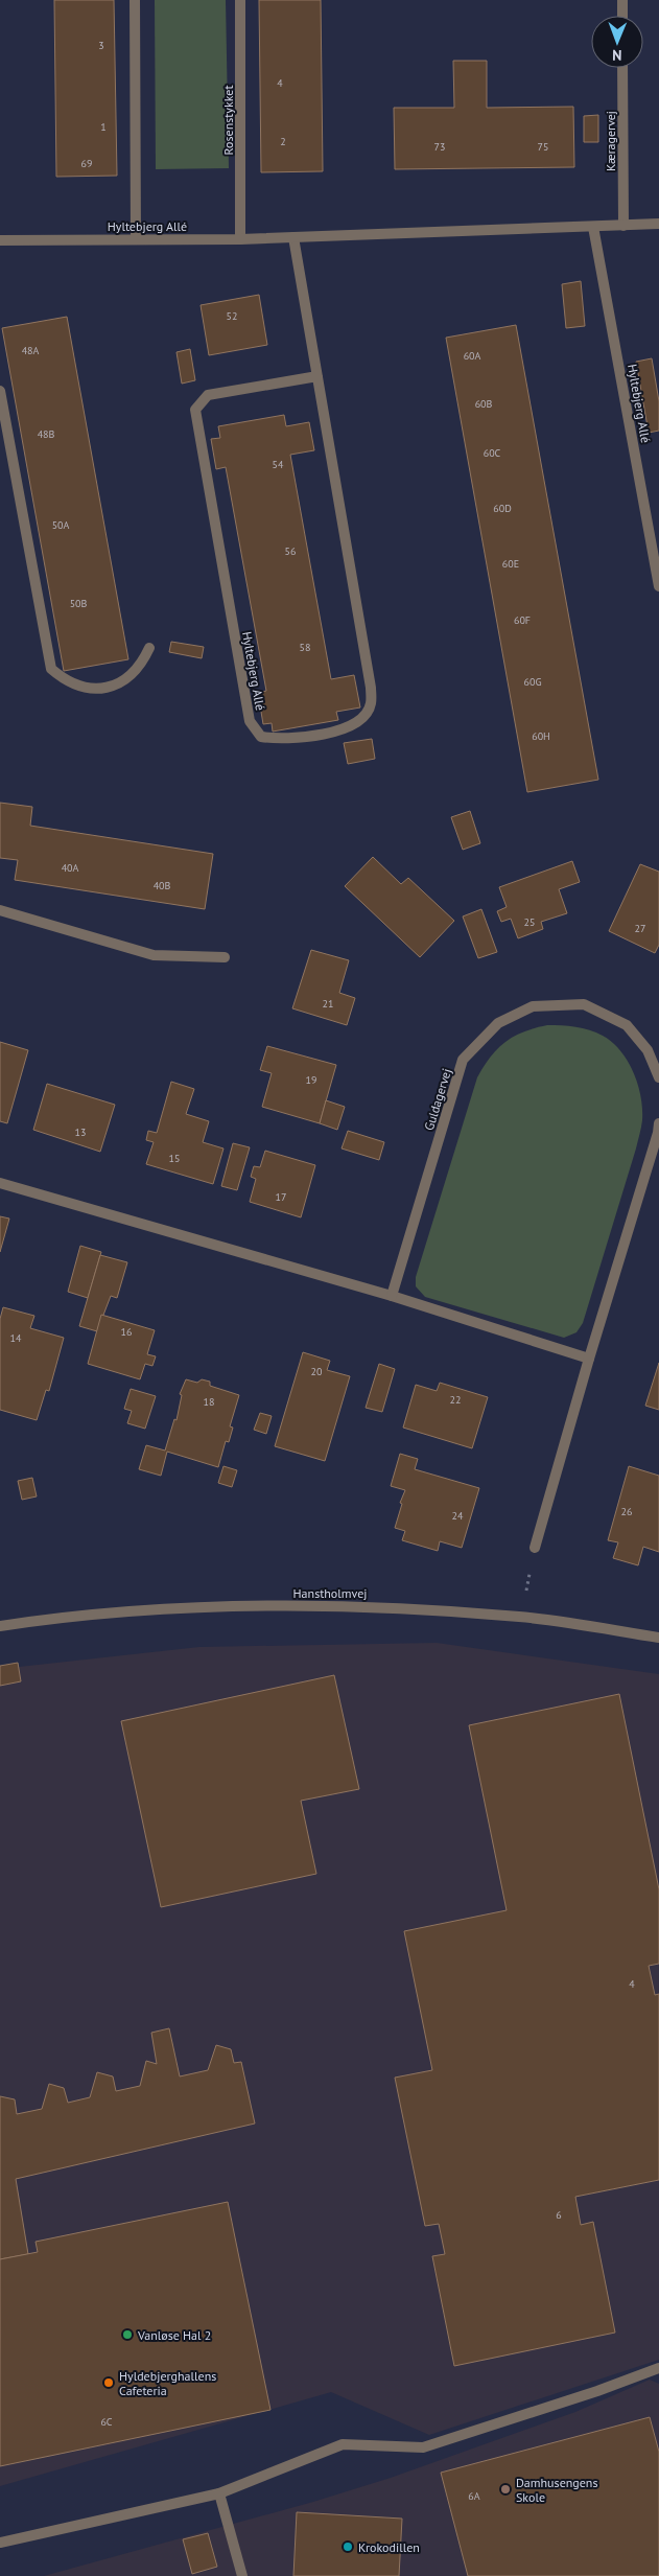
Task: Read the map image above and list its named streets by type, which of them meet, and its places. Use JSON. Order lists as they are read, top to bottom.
{
  "streets": {
    "street": [
      "Rosenstykket",
      "Kæragervej",
      "Hyltebjerg Allé",
      "Guldagervej",
      "Hanstholmvej"
    ]
  },
  "crossings": [
    ["Rosenstykket", "Hyltebjerg Allé"],
    ["Kæragervej", "Hyltebjerg Allé"]
  ],
  "places": [
    "Vanløse Hal 2",
    "Hyldebjerghallens Cafeteria",
    "Damhusengens Skole",
    "Krokodillen"
  ],
  "house_numbers": [
    "3",
    "4",
    "1",
    "2",
    "73",
    "75",
    "69",
    "52",
    "48A",
    "60A",
    "60B",
    "48B",
    "60C",
    "54",
    "60D",
    "50A",
    "56",
    "60E",
    "50B",
    "60F",
    "58",
    "60G",
    "60H",
    "40A",
    "40B",
    "25",
    "27",
    "21",
    "19",
    "13",
    "15",
    "17",
    "16",
    "14",
    "20",
    "22",
    "18",
    "26",
    "24",
    "4",
    "6",
    "6C",
    "6A"
  ],
  "north": "bottom"
}
